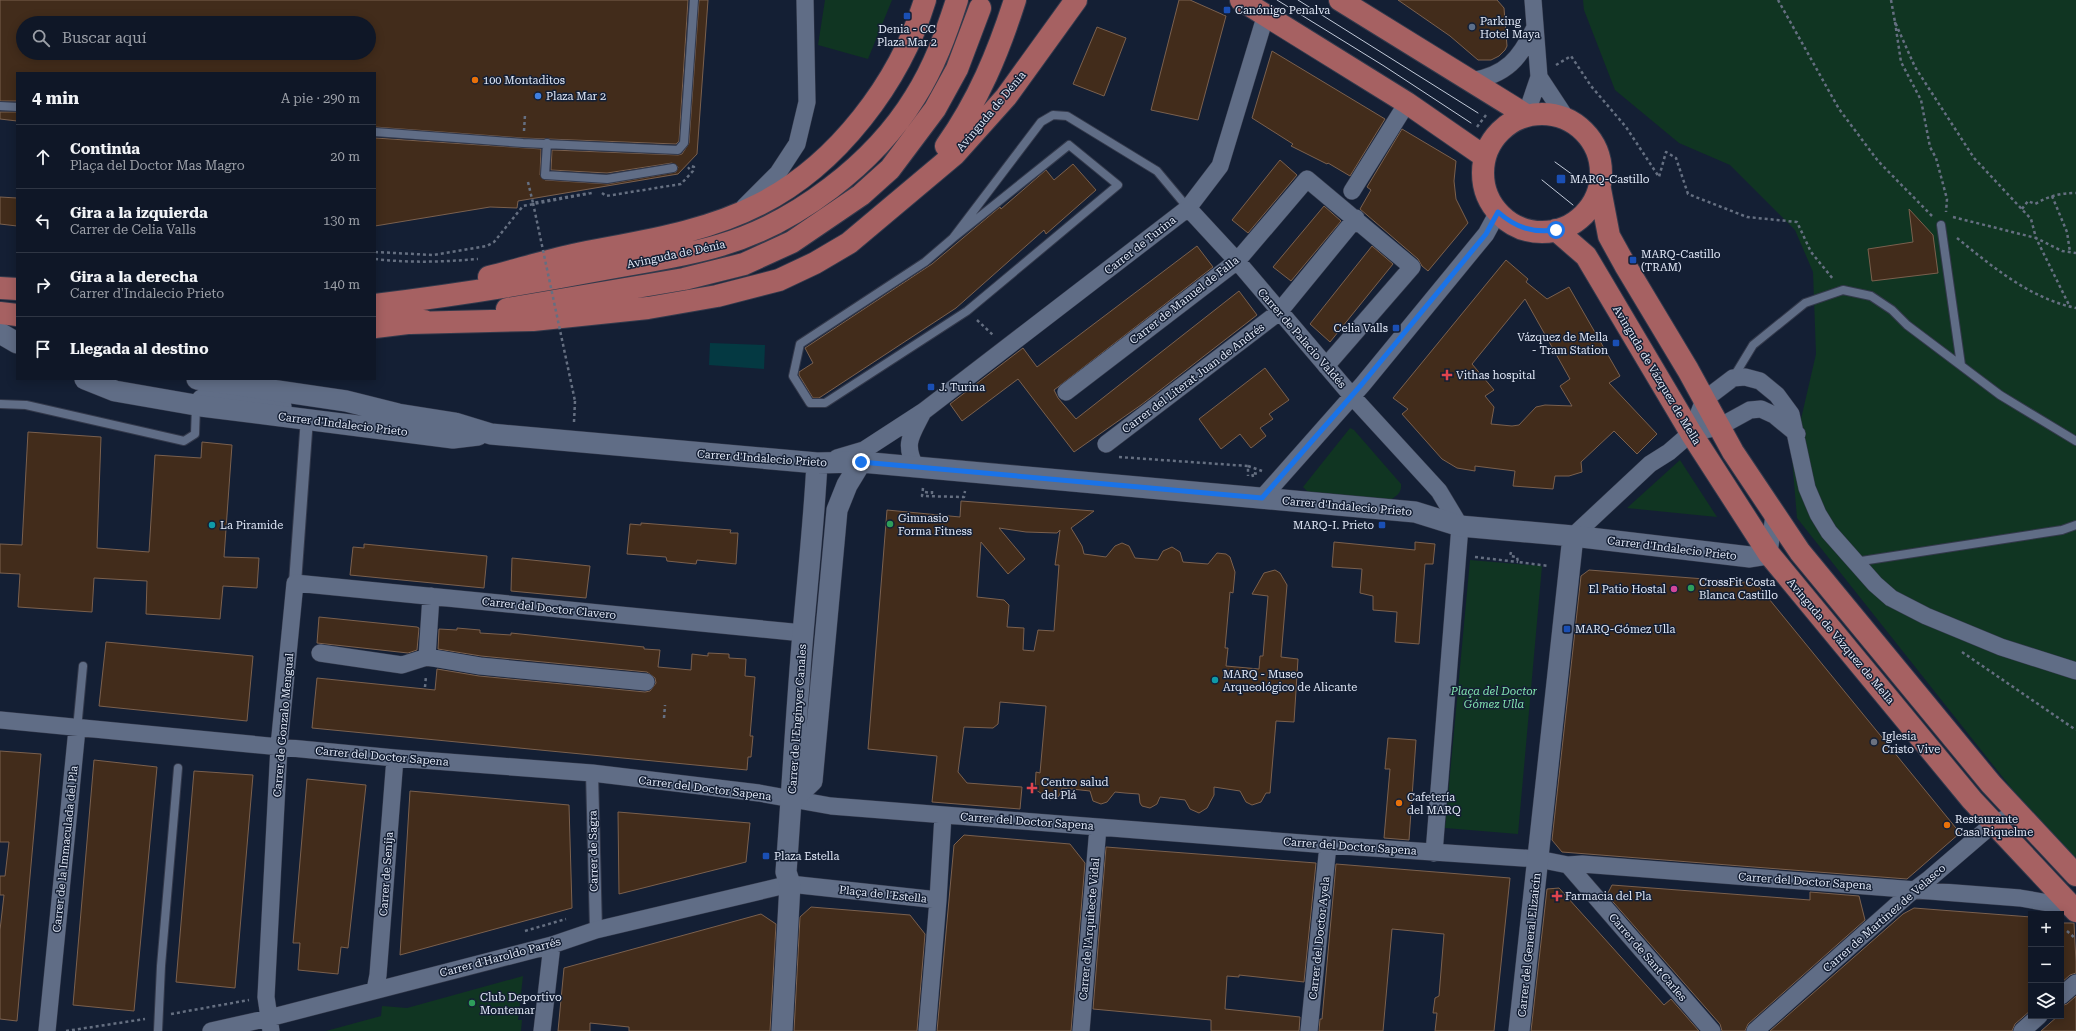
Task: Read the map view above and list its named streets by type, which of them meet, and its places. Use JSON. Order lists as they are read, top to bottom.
{
  "streets": {
    "main road": ["Avinguda de Dénia", "Avinguda de Vázquez de Mella"],
    "street": [
      "Carrer de Turina",
      "Carrer de Manuel de Falla",
      "Carrer de Palacio Valdés",
      "Carrer del Literat Juan de Andrés",
      "Carrer d'Indalecio Prieto",
      "Carrer del Doctor Clavero",
      "Carrer de l'Enginyer Canales",
      "Carrer de Gonzalo Mengual",
      "Carrer del Doctor Sapena",
      "Carrer de la Immaculada del Pla",
      "Carrer de Sagra",
      "Carrer de Senija",
      "Plaça de l'Estella",
      "Carrer de Martínez de Velasco",
      "Carrer de l'Arquitecte Vidal",
      "Carrer del Doctor Ayela",
      "Carrer del General Elizaicín",
      "Carrer d'Haroldo Parrés",
      "Carrer de Sant Carles"
    ]
  },
  "crossings": [
    ["Carrer de Turina", "Carrer de Palacio Valdés"],
    ["Carrer de Turina", "Carrer d'Indalecio Prieto"],
    ["Carrer de Turina", "Carrer de l'Enginyer Canales"],
    ["Carrer de Manuel de Falla", "Carrer de Palacio Valdés"],
    ["Carrer de Manuel de Falla", "Carrer del Literat Juan de Andrés"],
    ["Carrer de Palacio Valdés", "Carrer del Literat Juan de Andrés"],
    ["Carrer de Palacio Valdés", "Carrer d'Indalecio Prieto"],
    ["Avinguda de Vázquez de Mella", "Carrer d'Indalecio Prieto"],
    ["Avinguda de Vázquez de Mella", "Carrer del Doctor Sapena"],
    ["Avinguda de Vázquez de Mella", "Carrer de Martínez de Velasco"],
    ["Carrer d'Indalecio Prieto", "Carrer de l'Enginyer Canales"],
    ["Carrer d'Indalecio Prieto", "Carrer de Gonzalo Mengual"],
    ["Carrer del Doctor Clavero", "Carrer de l'Enginyer Canales"],
    ["Carrer del Doctor Clavero", "Carrer de Gonzalo Mengual"],
    ["Carrer de l'Enginyer Canales", "Carrer del Doctor Sapena"],
    ["Carrer de Gonzalo Mengual", "Carrer del Doctor Sapena"],
    ["Carrer de Gonzalo Mengual", "Carrer d'Haroldo Parrés"],
    ["Carrer del Doctor Sapena", "Carrer de la Immaculada del Pla"],
    ["Carrer del Doctor Sapena", "Carrer de Sagra"],
    ["Carrer del Doctor Sapena", "Carrer de Senija"],
    ["Carrer del Doctor Sapena", "Plaça de l'Estella"],
    ["Carrer del Doctor Sapena", "Carrer de Martínez de Velasco"],
    ["Carrer del Doctor Sapena", "Carrer de l'Arquitecte Vidal"],
    ["Carrer del Doctor Sapena", "Carrer del Doctor Ayela"],
    ["Carrer del Doctor Sapena", "Carrer del General Elizaicín"],
    ["Carrer del Doctor Sapena", "Carrer de Sant Carles"],
    ["Carrer de Sagra", "Carrer d'Haroldo Parrés"],
    ["Carrer de Senija", "Carrer d'Haroldo Parrés"],
    ["Plaça de l'Estella", "Carrer d'Haroldo Parrés"]
  ],
  "parks": ["Plaça del Doctor Gómez Ulla"],
  "places": {
    "transit": [
      "Canónigo Penalva",
      "Denia - CC Plaza Mar 2",
      "MARQ-Castillo",
      "MARQ-Castillo (TRAM)",
      "Celia Valls",
      "Vázquez de Mella - Tram Station",
      "J. Turina",
      "MARQ-I. Prieto",
      "MARQ-Gómez Ulla",
      "Plaza Estella"
    ],
    "other": [
      "Parking Hotel Maya",
      "100 Montaditos",
      "Plaza Mar 2",
      "Gimnasio Forma Fitness",
      "La Piramide",
      "CrossFit Costa Blanca Castillo",
      "El Patio Hostal",
      "MARQ - Museo Arqueológico de Alicante",
      "Iglesia Cristo Vive",
      "Cafetería del MARQ",
      "Restaurante Casa Riquelme",
      "Club Deportivo Montemar"
    ],
    "health": ["Vithas hospital", "Centro salud del Plá", "Farmacia del Pla"]
  },
  "page": {
    "search": "Buscar aquí",
    "heading": ["4 min", "A pie · 290 m"],
    "list": [
      ["Continúa", "Plaça del Doctor Mas Magro", "20 m"],
      ["Gira a la izquierda", "Carrer de Celia Valls", "130 m"],
      ["Gira a la derecha", "Carrer d'Indalecio Prieto", "140 m"],
      "Llegada al destino"
    ],
    "map_buttons": ["+", "−"]
  }
}
